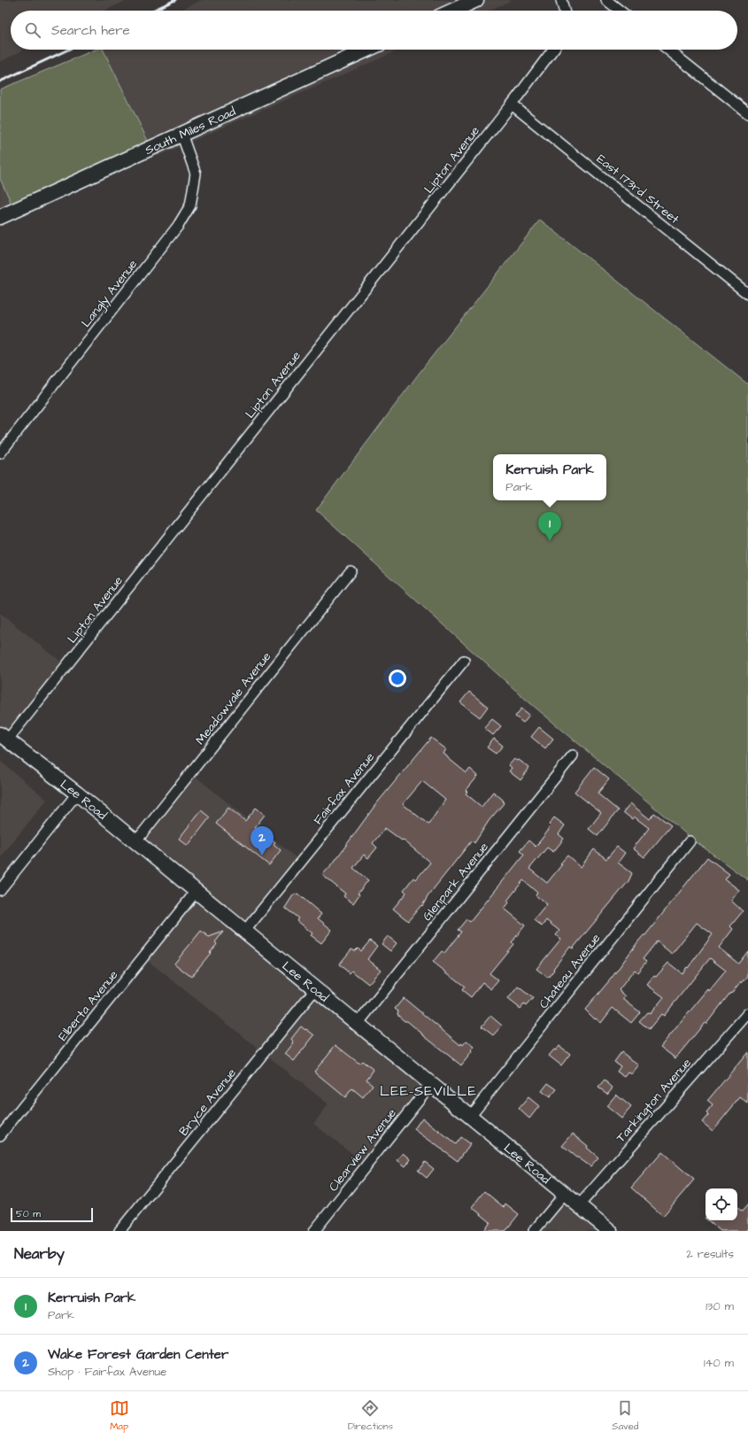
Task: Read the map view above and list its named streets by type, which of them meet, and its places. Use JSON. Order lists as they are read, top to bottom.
{
  "streets": {
    "main road": ["South Miles Road", "Lee Road"],
    "street": [
      "Lipton Avenue",
      "East 173rd Street",
      "Langly Avenue",
      "Meadowvale Avenue",
      "Fairfax Avenue",
      "Glenpark Avenue",
      "Chateau Avenue",
      "Elberta Avenue",
      "Tarkington Avenue",
      "Bryce Avenue",
      "Clearview Avenue"
    ]
  },
  "crossings": [
    ["South Miles Road", "Langly Avenue"],
    ["Lipton Avenue", "East 173rd Street"],
    ["Lipton Avenue", "Lee Road"],
    ["Meadowvale Avenue", "Lee Road"],
    ["Fairfax Avenue", "Lee Road"],
    ["Lee Road", "Glenpark Avenue"],
    ["Lee Road", "Chateau Avenue"],
    ["Lee Road", "Elberta Avenue"],
    ["Lee Road", "Tarkington Avenue"],
    ["Lee Road", "Bryce Avenue"],
    ["Lee Road", "Clearview Avenue"]
  ],
  "districts": ["LEE-SEVILLE"],
  "scale_bar": "50 m",
  "page": {
    "search": "Search here",
    "popup": ["Kerruish Park", "Park"],
    "pins": ["1", "2"],
    "scale": "50 m",
    "heading": ["Nearby", "2 results"],
    "list": [
      {
        "mark": "1",
        "name": "Kerruish Park",
        "note": "Park",
        "value": "130 m"
      },
      {
        "mark": "2",
        "name": "Wake Forest Garden Center",
        "note": "Shop · Fairfax Avenue",
        "value": "140 m"
      }
    ],
    "nav": ["Map", "Directions", "Saved"]
  }
}
